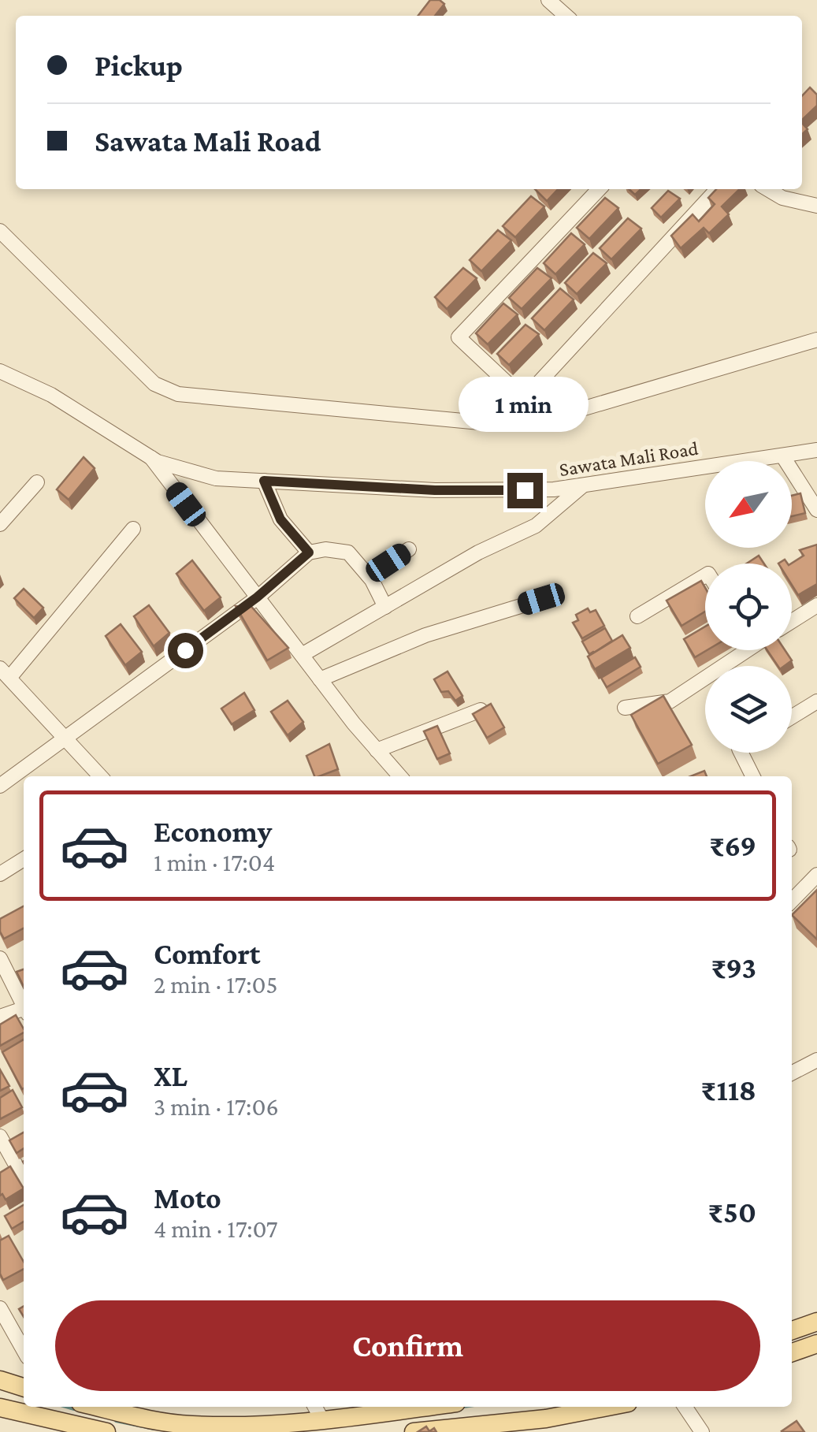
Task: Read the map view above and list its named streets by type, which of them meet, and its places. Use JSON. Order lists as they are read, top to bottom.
{
  "streets": {
    "street": ["Sawata Mali Road"]
  },
  "north": "bottom left",
  "page": {
    "banner": ["Pickup", "Sawata Mali Road"],
    "bubble": "1 min",
    "list": [
      {
        "name": "Economy",
        "note": "1 min · 17:04",
        "value": "₹69"
      },
      {
        "name": "Comfort",
        "note": "2 min · 17:05",
        "value": "₹93"
      },
      {
        "name": "XL",
        "note": "3 min · 17:06",
        "value": "₹118"
      },
      {
        "name": "Moto",
        "note": "4 min · 17:07",
        "value": "₹50"
      }
    ],
    "buttons": "Confirm"
  }
}
